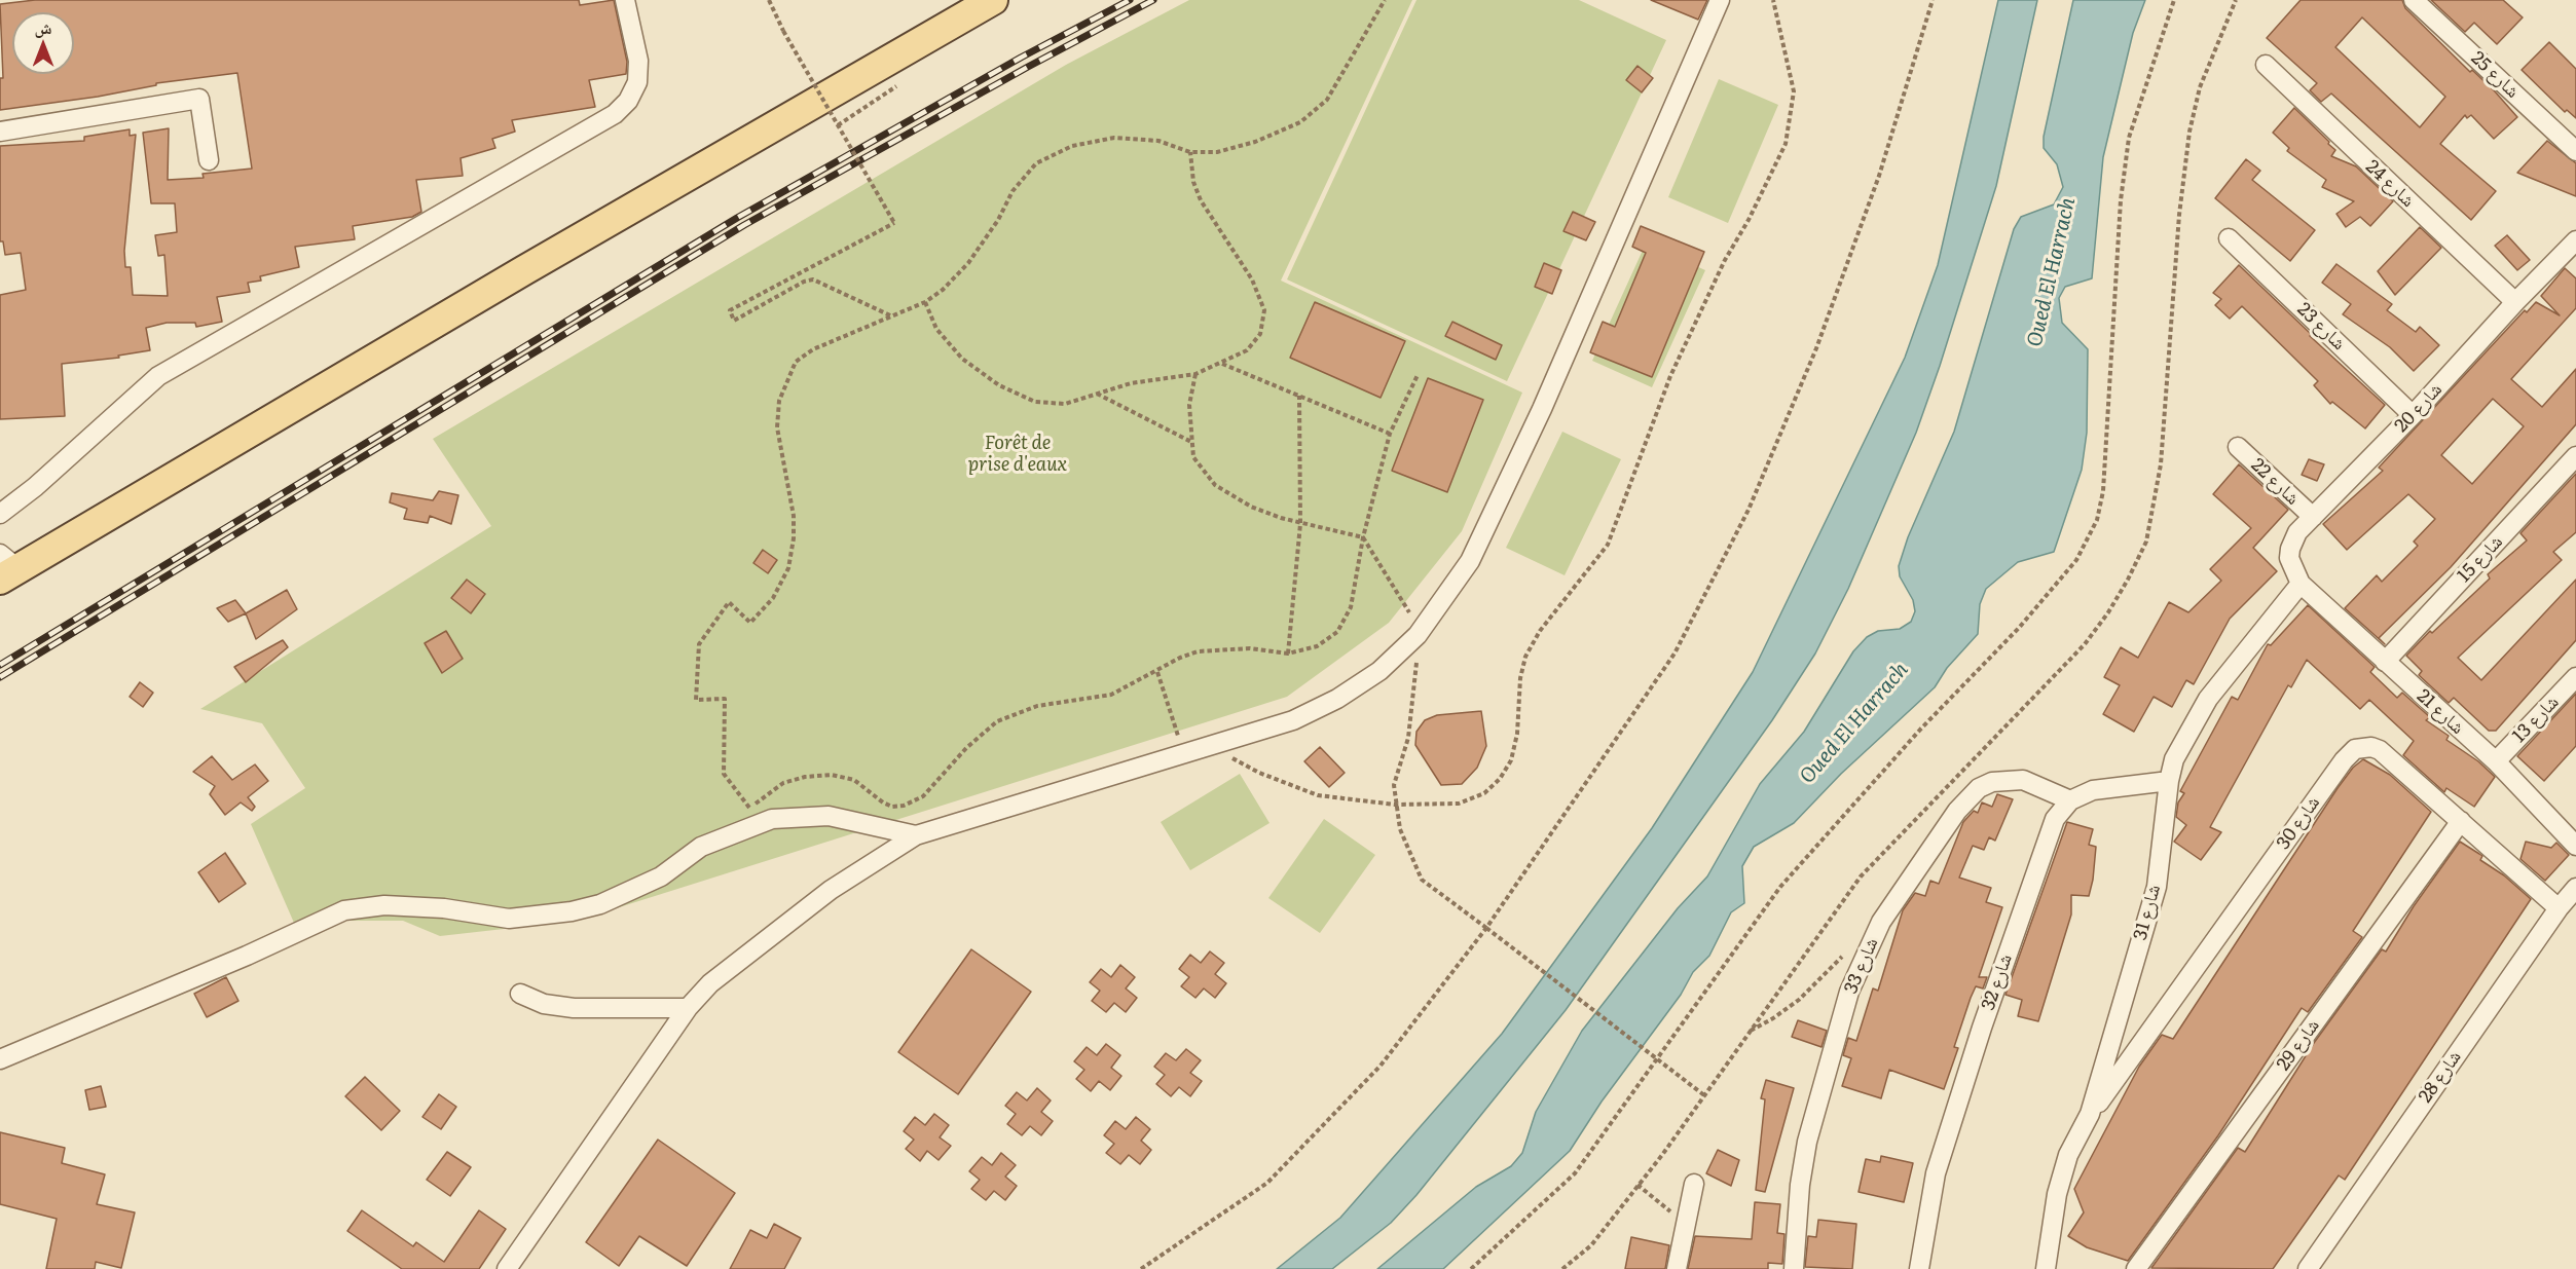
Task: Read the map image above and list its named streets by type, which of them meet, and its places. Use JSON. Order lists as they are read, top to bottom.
{
  "streets": {
    "street": [
      "شارع 25",
      "شارع 24",
      "شارع 23",
      "شارع 20",
      "شارع 22",
      "شارع 15",
      "شارع 21",
      "شارع 13",
      "شارع 30",
      "شارع 31",
      "شارع 33",
      "شارع 32",
      "شارع 29",
      "شارع 28"
    ]
  },
  "crossings": [
    ["شارع 24", "شارع 20"],
    ["شارع 23", "شارع 20"],
    ["شارع 20", "شارع 22"],
    ["شارع 20", "شارع 21"],
    ["شارع 20", "شارع 31"],
    ["شارع 15", "شارع 21"],
    ["شارع 21", "شارع 13"],
    ["شارع 21", "شارع 31"],
    ["شارع 30", "شارع 31"],
    ["شارع 30", "شارع 29"],
    ["شارع 30", "شارع 28"],
    ["شارع 33", "شارع 32"]
  ],
  "water": ["Oued El Harrach"],
  "parks": ["Forêt de prise d'eaux"],
  "north": "top"
}
